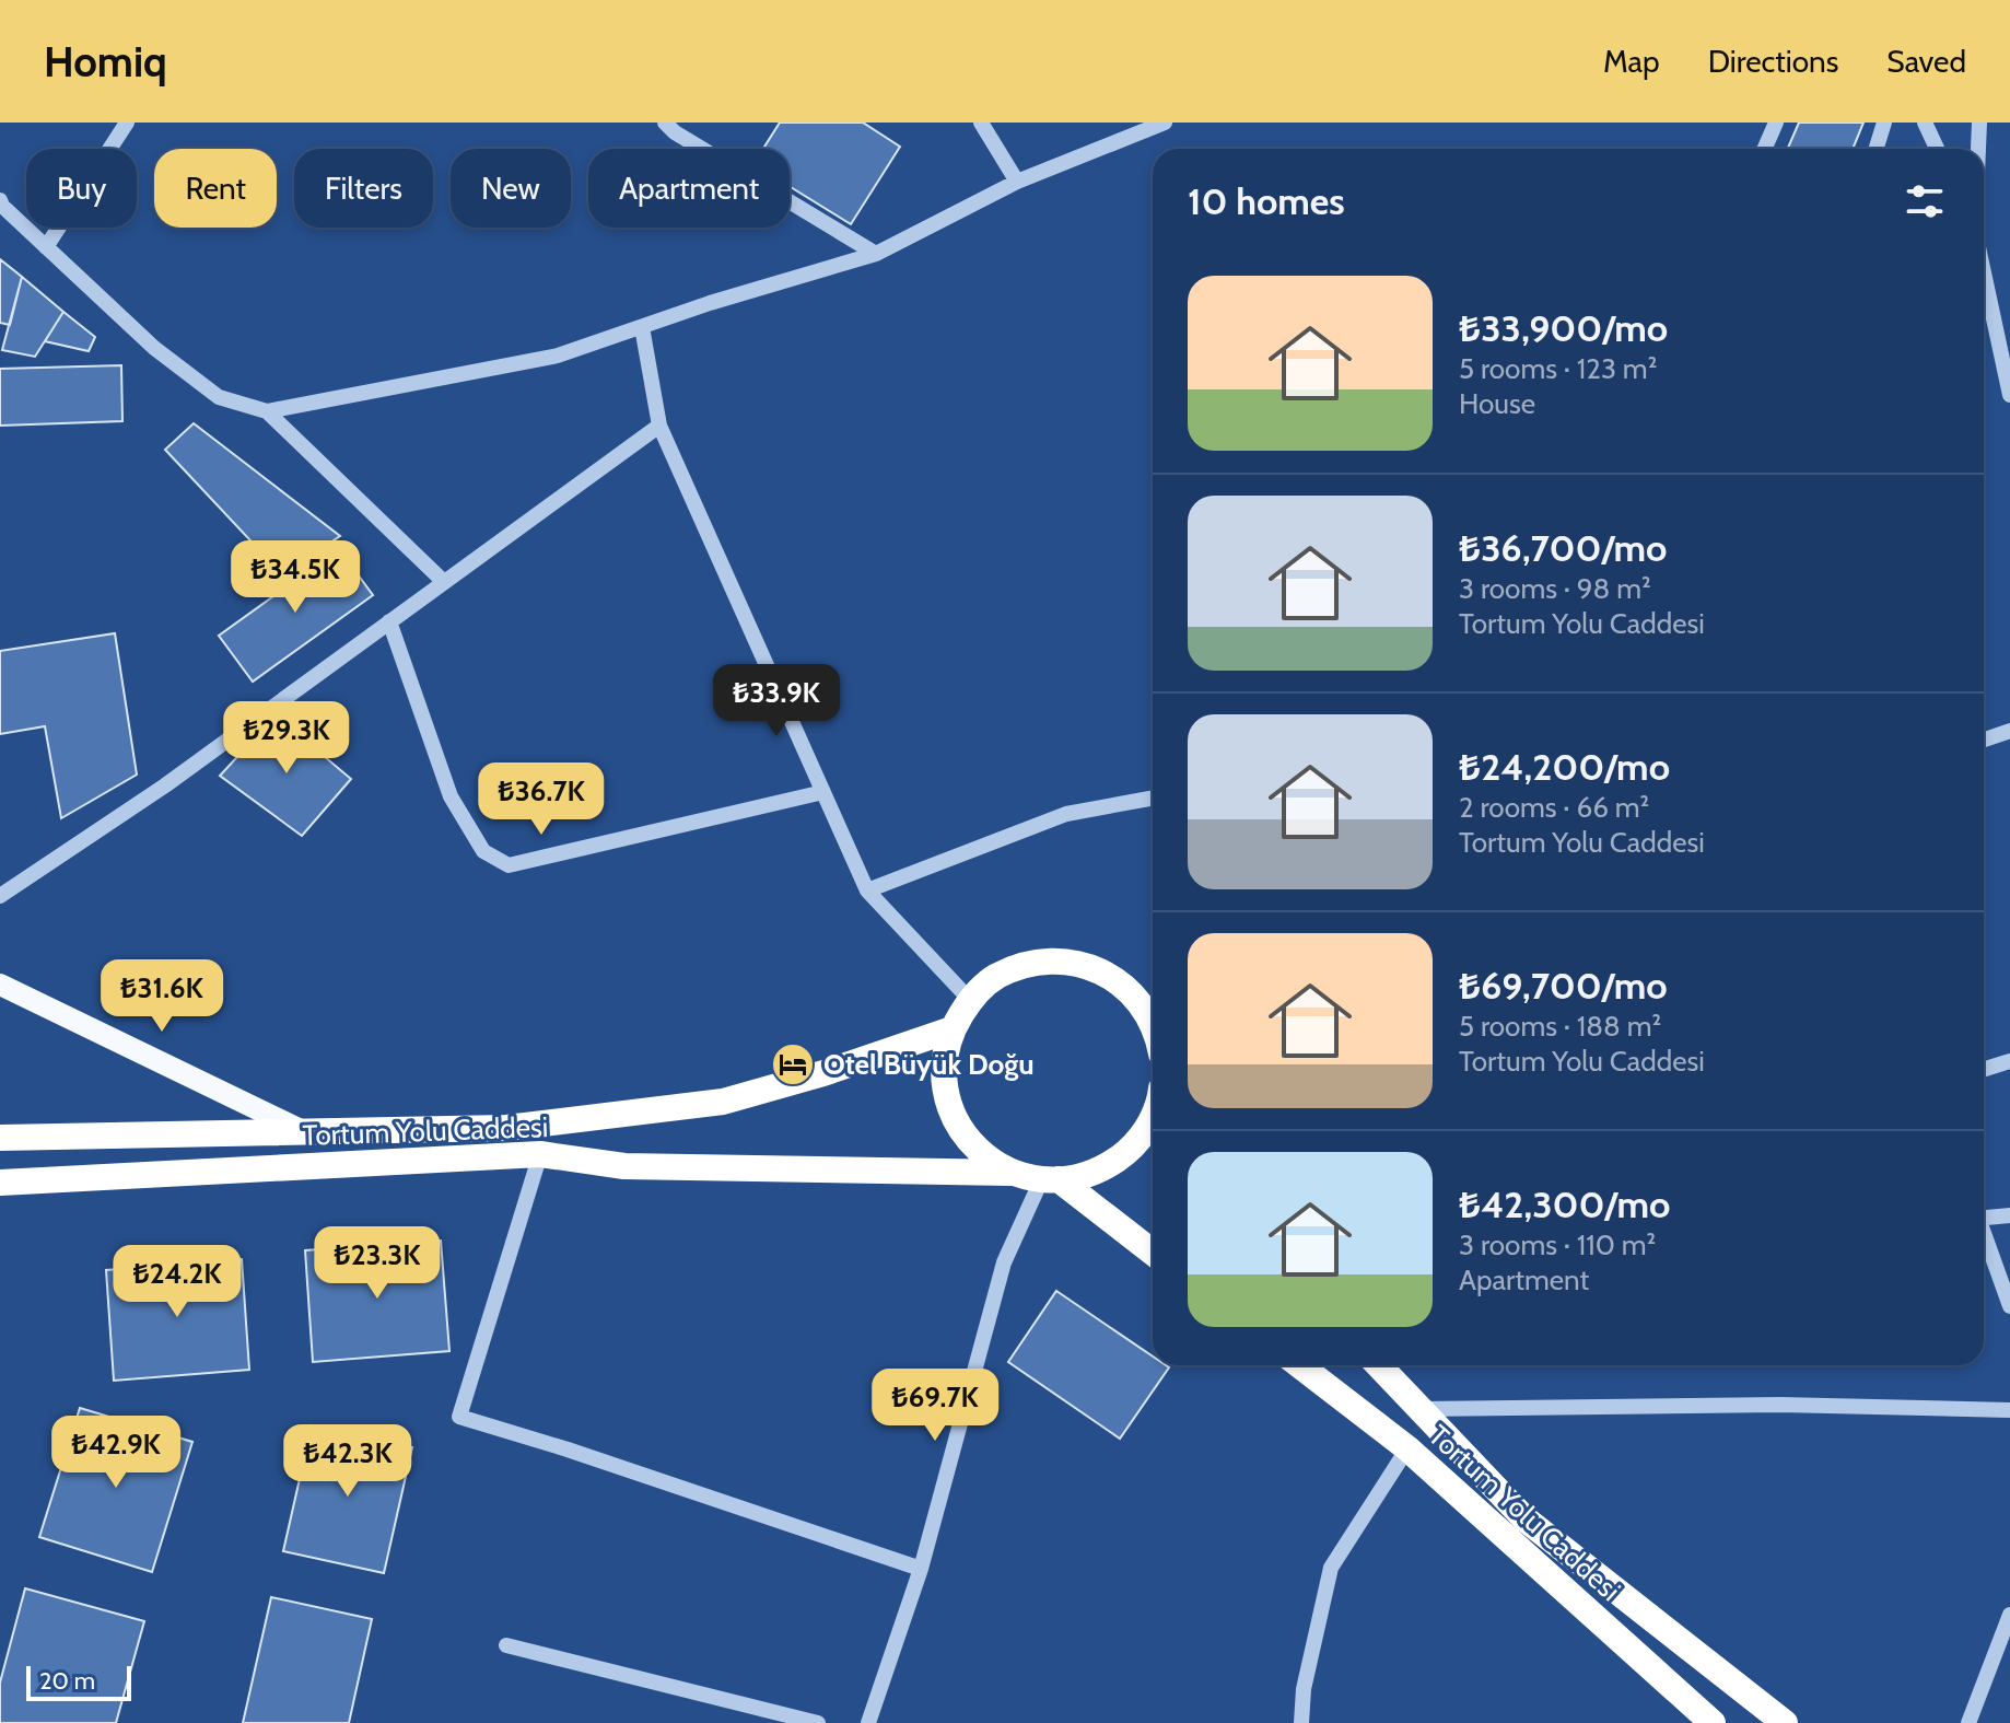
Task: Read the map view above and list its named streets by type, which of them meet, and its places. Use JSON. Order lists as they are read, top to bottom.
{
  "streets": {
    "highway": ["Tortum Yolu Caddesi"]
  },
  "places": {
    "hotel": ["Otel Büyük Doğu"]
  },
  "scale_bar": "20 m",
  "page": {
    "header": "Homiq",
    "nav": ["Map", "Directions", "Saved"],
    "chip": [
      "Buy",
      "Rent",
      "Filters",
      "New",
      "Apartment"
    ],
    "heading": "10 homes",
    "list": [
      {
        "name": "₺33,900/mo",
        "note": "5 rooms · 123 m² · House"
      },
      {
        "name": "₺36,700/mo",
        "note": "3 rooms · 98 m² · Tortum Yolu Caddesi"
      },
      {
        "name": "₺24,200/mo",
        "note": "2 rooms · 66 m² · Tortum Yolu Caddesi"
      },
      {
        "name": "₺69,700/mo",
        "note": "5 rooms · 188 m² · Tortum Yolu Caddesi"
      },
      {
        "name": "₺42,300/mo",
        "note": "3 rooms · 110 m² · Apartment"
      }
    ],
    "price": [
      "₺34.5K",
      "₺33.9K",
      "₺29.3K",
      "₺36.7K",
      "₺31.6K",
      "₺23.3K",
      "₺24.2K",
      "₺69.7K",
      "₺42.9K",
      "₺42.3K"
    ],
    "scale": "20 m"
  }
}
